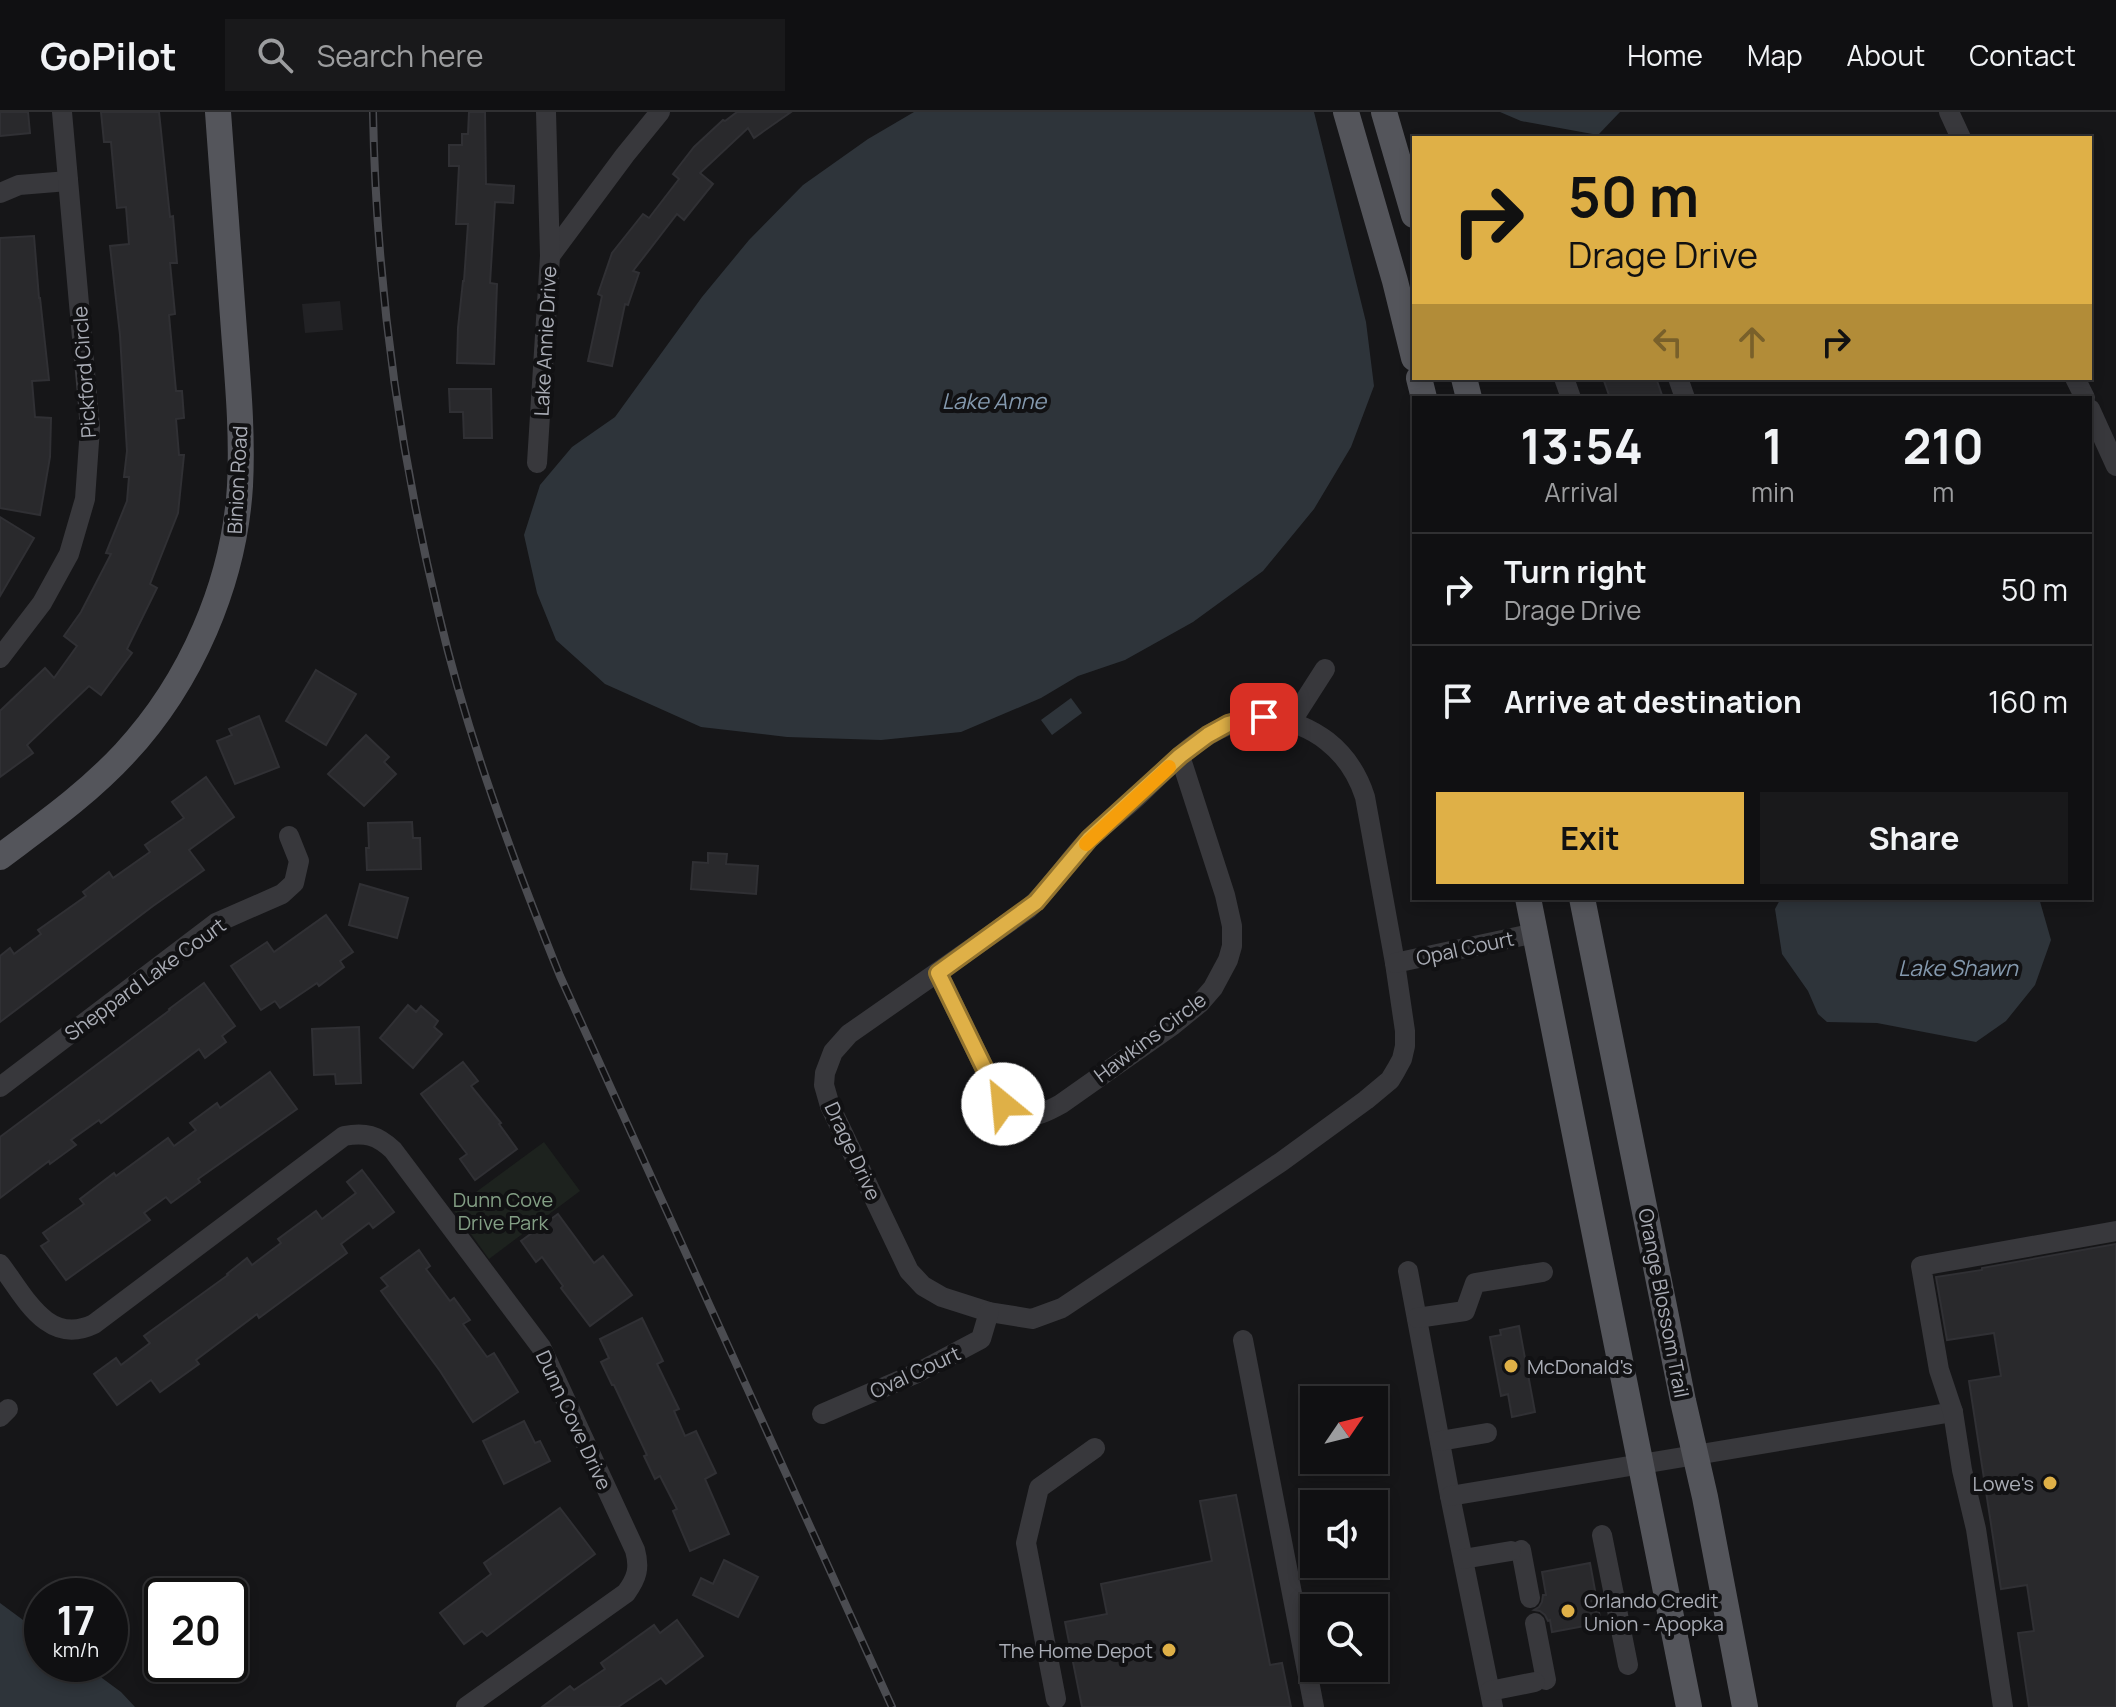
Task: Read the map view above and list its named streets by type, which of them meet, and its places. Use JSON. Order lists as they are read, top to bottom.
{
  "streets": {
    "main road": ["Binion Road", "Orange Blossom Trail"],
    "street": [
      "Lake Annie Drive",
      "Pickford Circle",
      "Opal Court",
      "Sheppard Lake Court",
      "Hawkins Circle",
      "Drage Drive",
      "Oval Court",
      "Dunn Cove Drive"
    ]
  },
  "crossings": [
    ["Opal Court", "Drage Drive"],
    ["Hawkins Circle", "Drage Drive"],
    ["Drage Drive", "Oval Court"]
  ],
  "water": ["Lake Anne", "Lake Shawn"],
  "parks": ["Dunn Cove Drive Park"],
  "places": [
    "McDonald's",
    "Lowe's",
    "Orlando Credit Union - Apopka",
    "The Home Depot"
  ],
  "north": "top right",
  "page": {
    "header": "GoPilot",
    "search": "Search here",
    "nav": [
      "Home",
      "Map",
      "About",
      "Contact"
    ],
    "turn": ["50 m", "Drage Drive"],
    "eta": [
      "13:54",
      "Arrival",
      "1",
      "min",
      "210",
      "m"
    ],
    "list": [
      {
        "name": "Turn right",
        "note": "Drage Drive",
        "value": "50 m"
      },
      {
        "name": "Arrive at destination",
        "value": "160 m"
      }
    ],
    "buttons": ["Exit", "Share"],
    "speed": "17 km/h",
    "limit": "20"
  }
}
